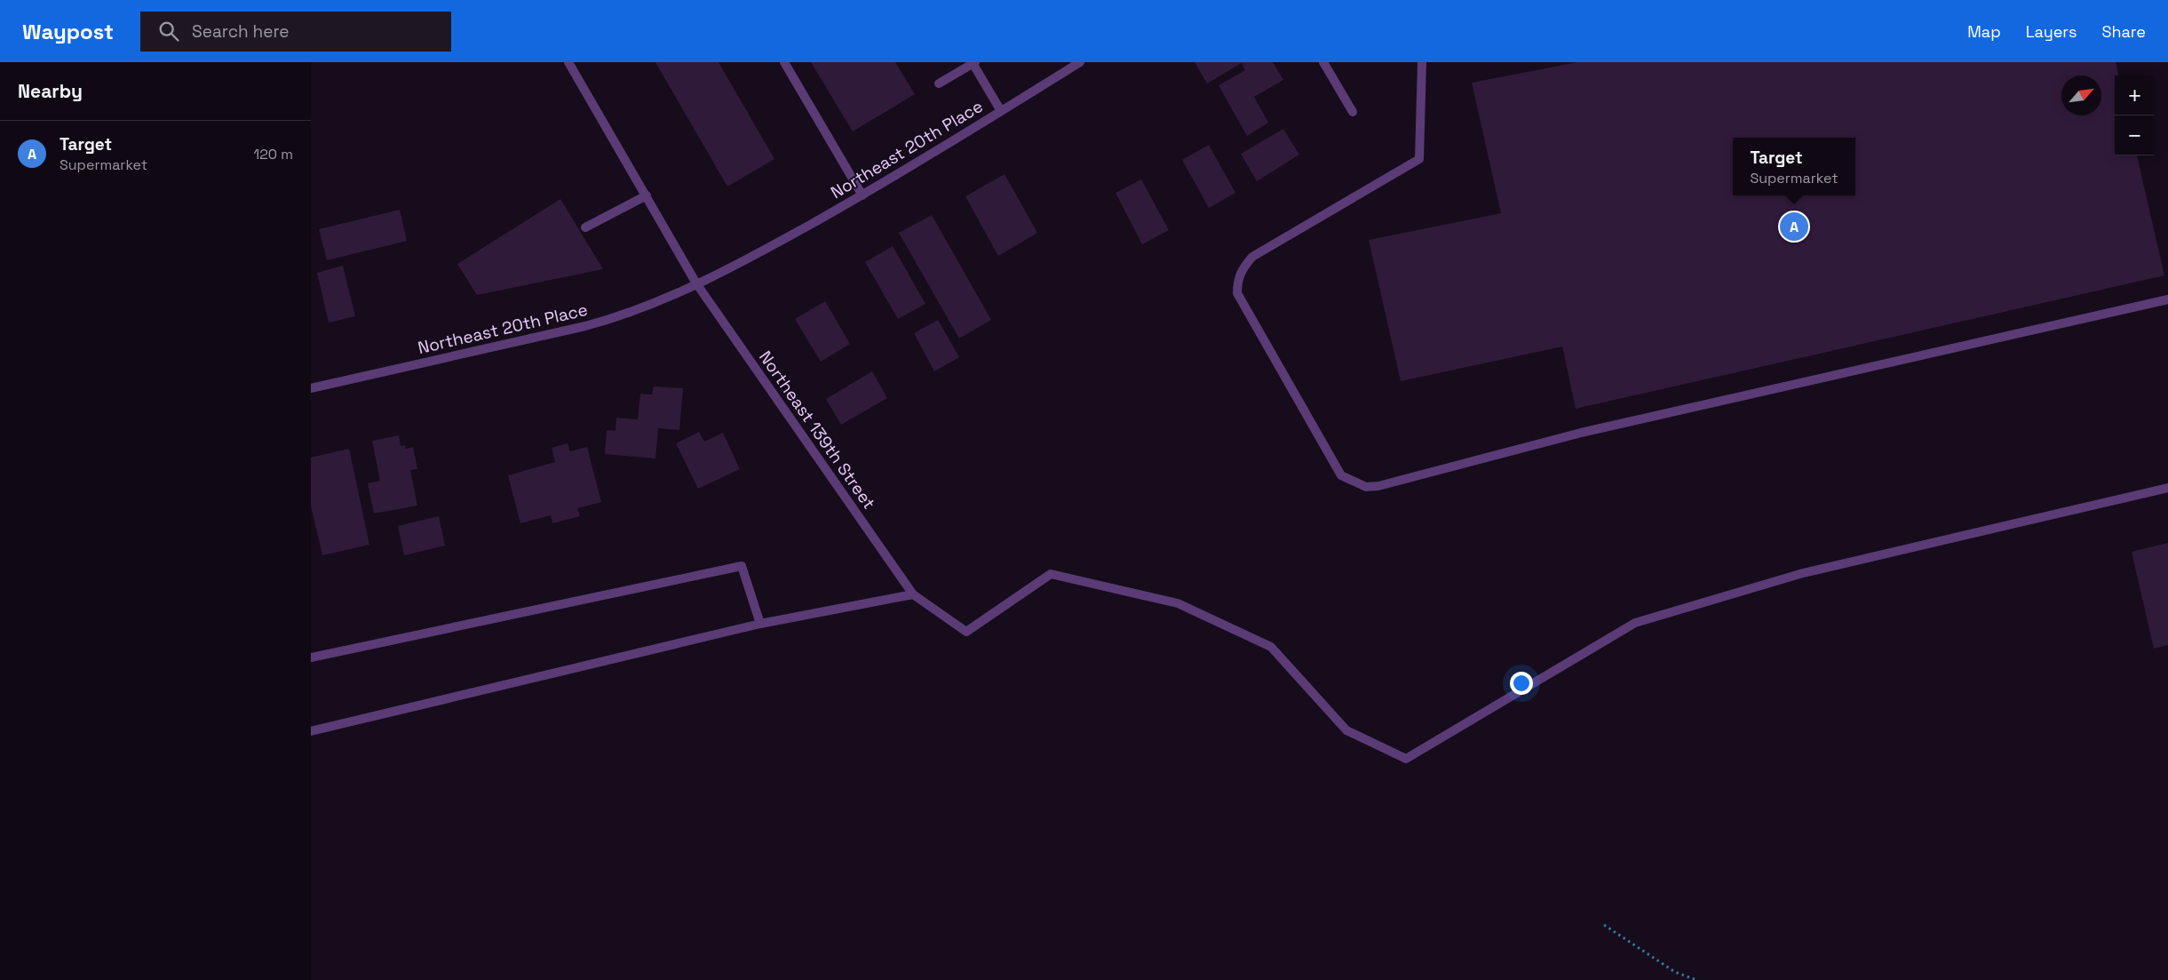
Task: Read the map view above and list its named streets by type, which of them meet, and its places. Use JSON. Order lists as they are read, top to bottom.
{
  "streets": {
    "street": ["Northeast 20th Place", "Northeast 139th Street"]
  },
  "crossings": [
    ["Northeast 20th Place", "Northeast 139th Street"]
  ],
  "north": "top right",
  "page": {
    "header": "Waypost",
    "search": "Search here",
    "nav": ["Map", "Layers", "Share"],
    "heading": "Nearby",
    "map_buttons": ["+", "−"],
    "list": [
      {
        "mark": "A",
        "name": "Target",
        "note": "Supermarket",
        "value": "120 m"
      }
    ],
    "popup": ["Target", "Supermarket"],
    "pins": "A"
  }
}
